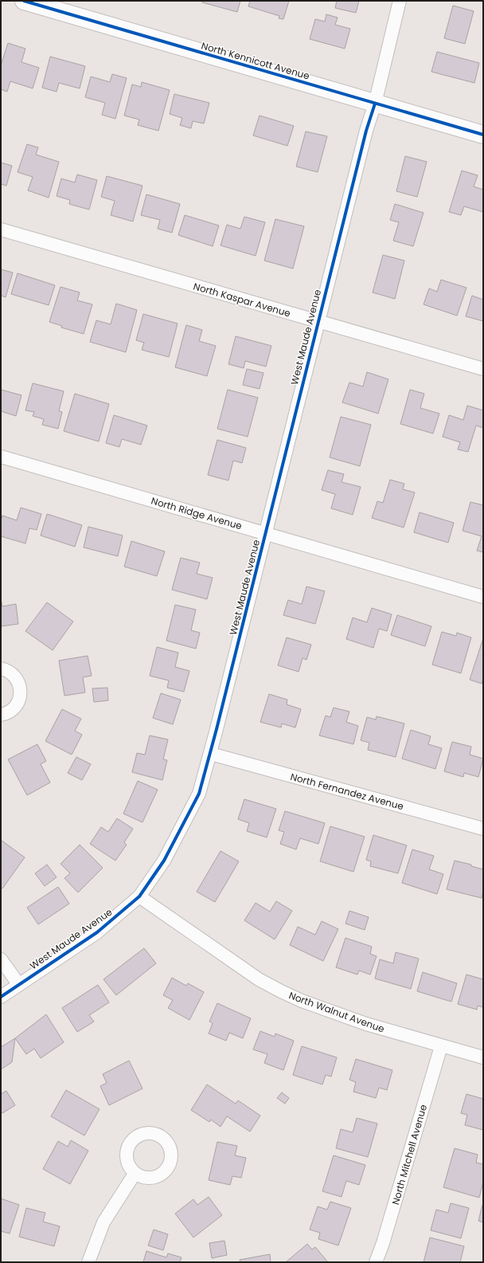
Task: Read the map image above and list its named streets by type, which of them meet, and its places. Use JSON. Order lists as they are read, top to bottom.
{
  "streets": {
    "street": [
      "North Kennicott Avenue",
      "North Kaspar Avenue",
      "West Maude Avenue",
      "North Ridge Avenue",
      "North Fernandez Avenue",
      "North Walnut Avenue",
      "North Mitchell Avenue"
    ]
  },
  "crossings": [
    ["North Kennicott Avenue", "West Maude Avenue"],
    ["North Kaspar Avenue", "West Maude Avenue"],
    ["West Maude Avenue", "North Ridge Avenue"],
    ["West Maude Avenue", "North Fernandez Avenue"],
    ["West Maude Avenue", "North Walnut Avenue"],
    ["North Walnut Avenue", "North Mitchell Avenue"]
  ]
}
